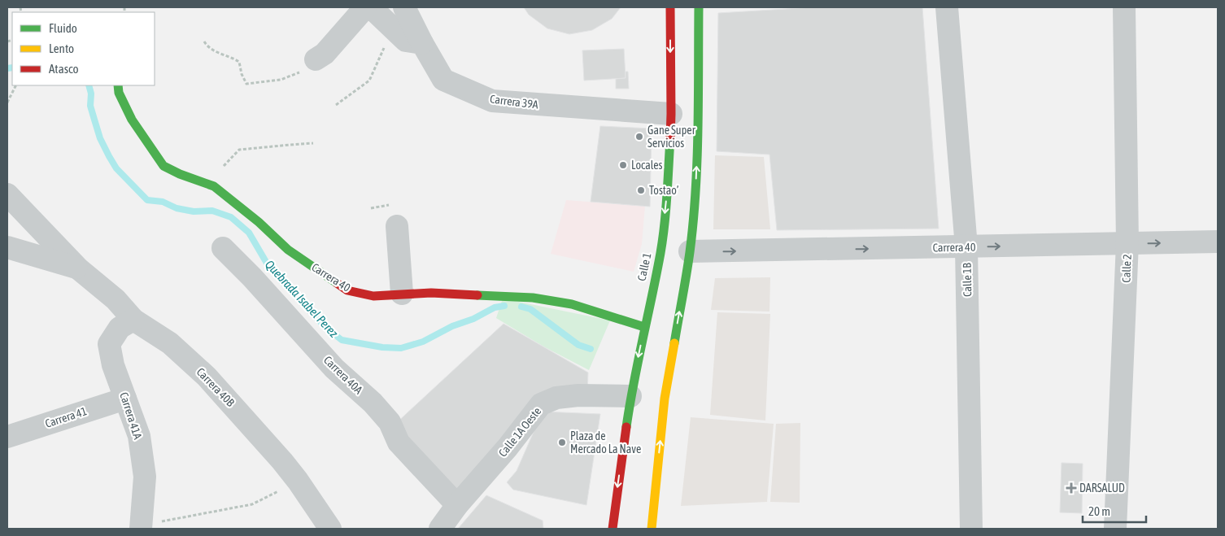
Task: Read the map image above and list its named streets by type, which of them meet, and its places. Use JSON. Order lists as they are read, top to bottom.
{
  "streets": {
    "main road": ["Carrera 40", "Calle 1"],
    "street": [
      "Carrera 39A",
      "Calle 2",
      "Calle 1B",
      "Carrera 40A",
      "Carrera 40B",
      "Carrera 41A",
      "Carrera 41",
      "Calle 1A Oeste"
    ]
  },
  "crossings": [
    ["Carrera 39A", "Calle 1"],
    ["Carrera 40", "Calle 1"],
    ["Carrera 40", "Calle 2"],
    ["Carrera 40", "Calle 1B"],
    ["Calle 1", "Calle 1A Oeste"],
    ["Carrera 40A", "Calle 1A Oeste"],
    ["Carrera 40B", "Carrera 41A"],
    ["Carrera 41A", "Carrera 41"]
  ],
  "one_way": ["Carrera 40"],
  "water": ["Quebrada Isabel Perez"],
  "places": {
    "other": [
      "Gane Super Servicios",
      "Locales",
      "Tostao’",
      "Plaza de Mercado La Nave"
    ],
    "health": ["DARSALUD"]
  },
  "legend": ["Fluido", "Lento", "Atasco"],
  "scale_bar": "20 m"
}
